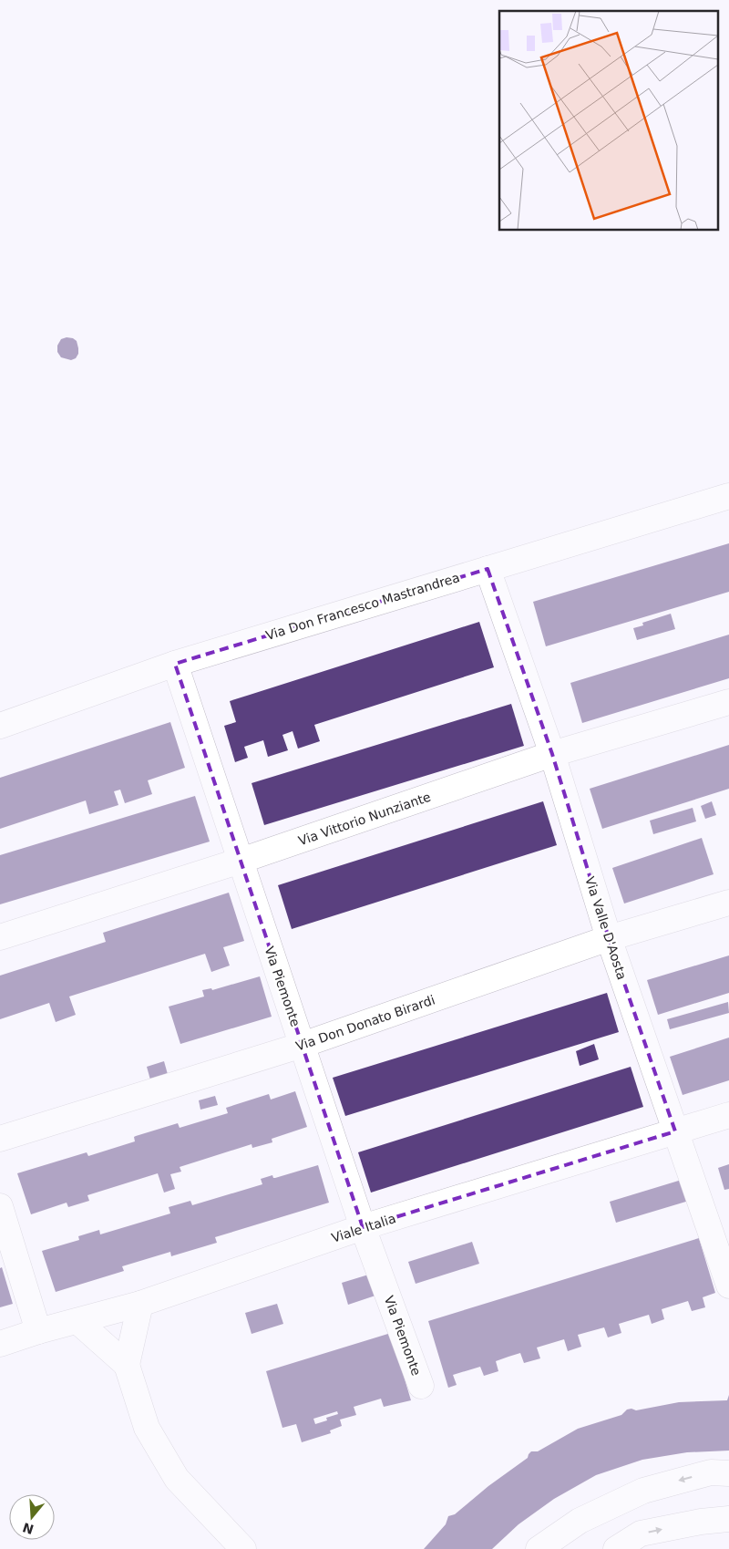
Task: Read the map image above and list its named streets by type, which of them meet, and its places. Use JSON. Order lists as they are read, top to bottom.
{
  "streets": {
    "street": [
      "Via Don Francesco Mastrandrea",
      "Via Vittorio Nunziante",
      "Via Valle D'Aosta",
      "Via Piemonte",
      "Via Don Donato Birardi",
      "Viale Italia"
    ]
  },
  "crossings": [
    ["Via Don Francesco Mastrandrea", "Via Valle D'Aosta"],
    ["Via Don Francesco Mastrandrea", "Via Piemonte"],
    ["Via Vittorio Nunziante", "Via Valle D'Aosta"],
    ["Via Vittorio Nunziante", "Via Piemonte"],
    ["Via Valle D'Aosta", "Via Don Donato Birardi"],
    ["Via Valle D'Aosta", "Viale Italia"],
    ["Via Piemonte", "Via Don Donato Birardi"],
    ["Via Piemonte", "Viale Italia"]
  ],
  "north": "bottom"
}
